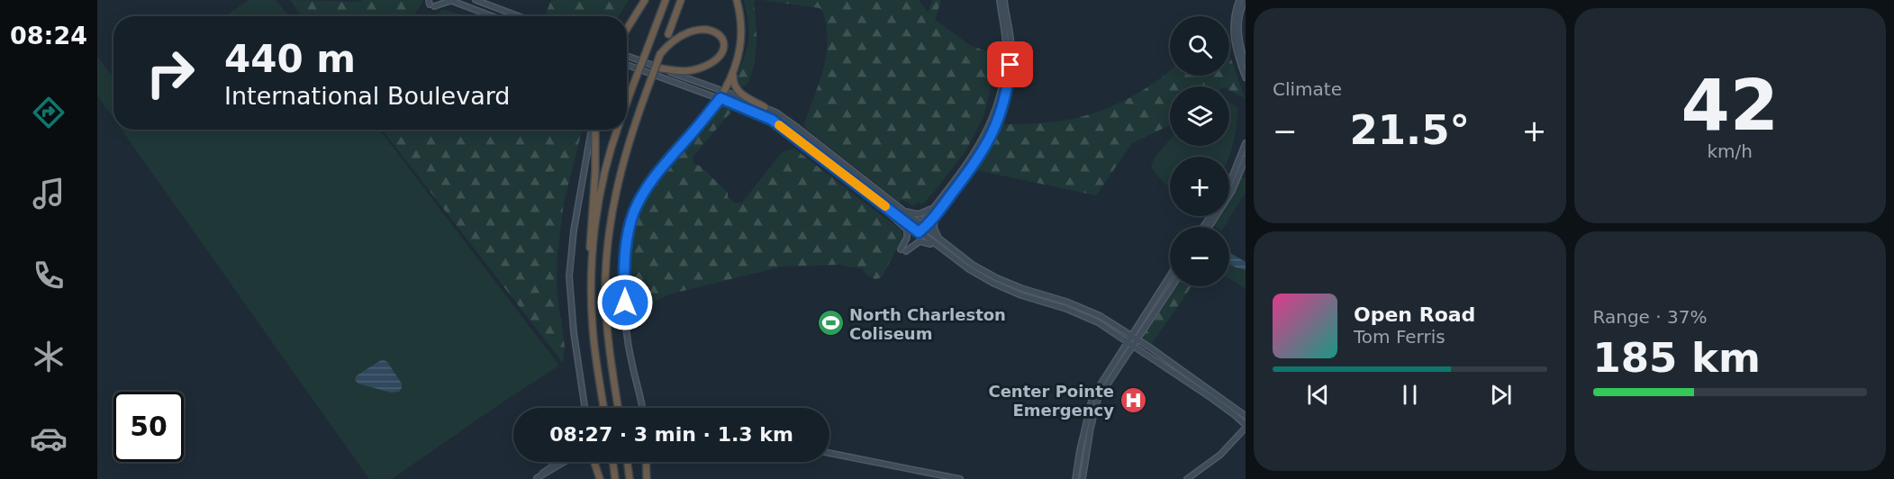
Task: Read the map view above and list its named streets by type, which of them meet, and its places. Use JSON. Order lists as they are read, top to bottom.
{
  "places": {
    "sports": ["North Charleston Coliseum"],
    "hospital": ["Center Pointe Emergency"]
  },
  "page": {
    "tabs": "08:24",
    "tile": [
      "Climate",
      ["42", "km/h"],
      ["Range · 37%", "185 km"]
    ],
    "map_buttons": ["+", "−"],
    "turn": ["440 m", "International Boulevard"],
    "heat": ["−", "21.5°", "+"],
    "song": ["Open Road", "Tom Ferris"],
    "limit": "50",
    "trip": "08:27 · 3 min · 1.3 km"
  }
}
